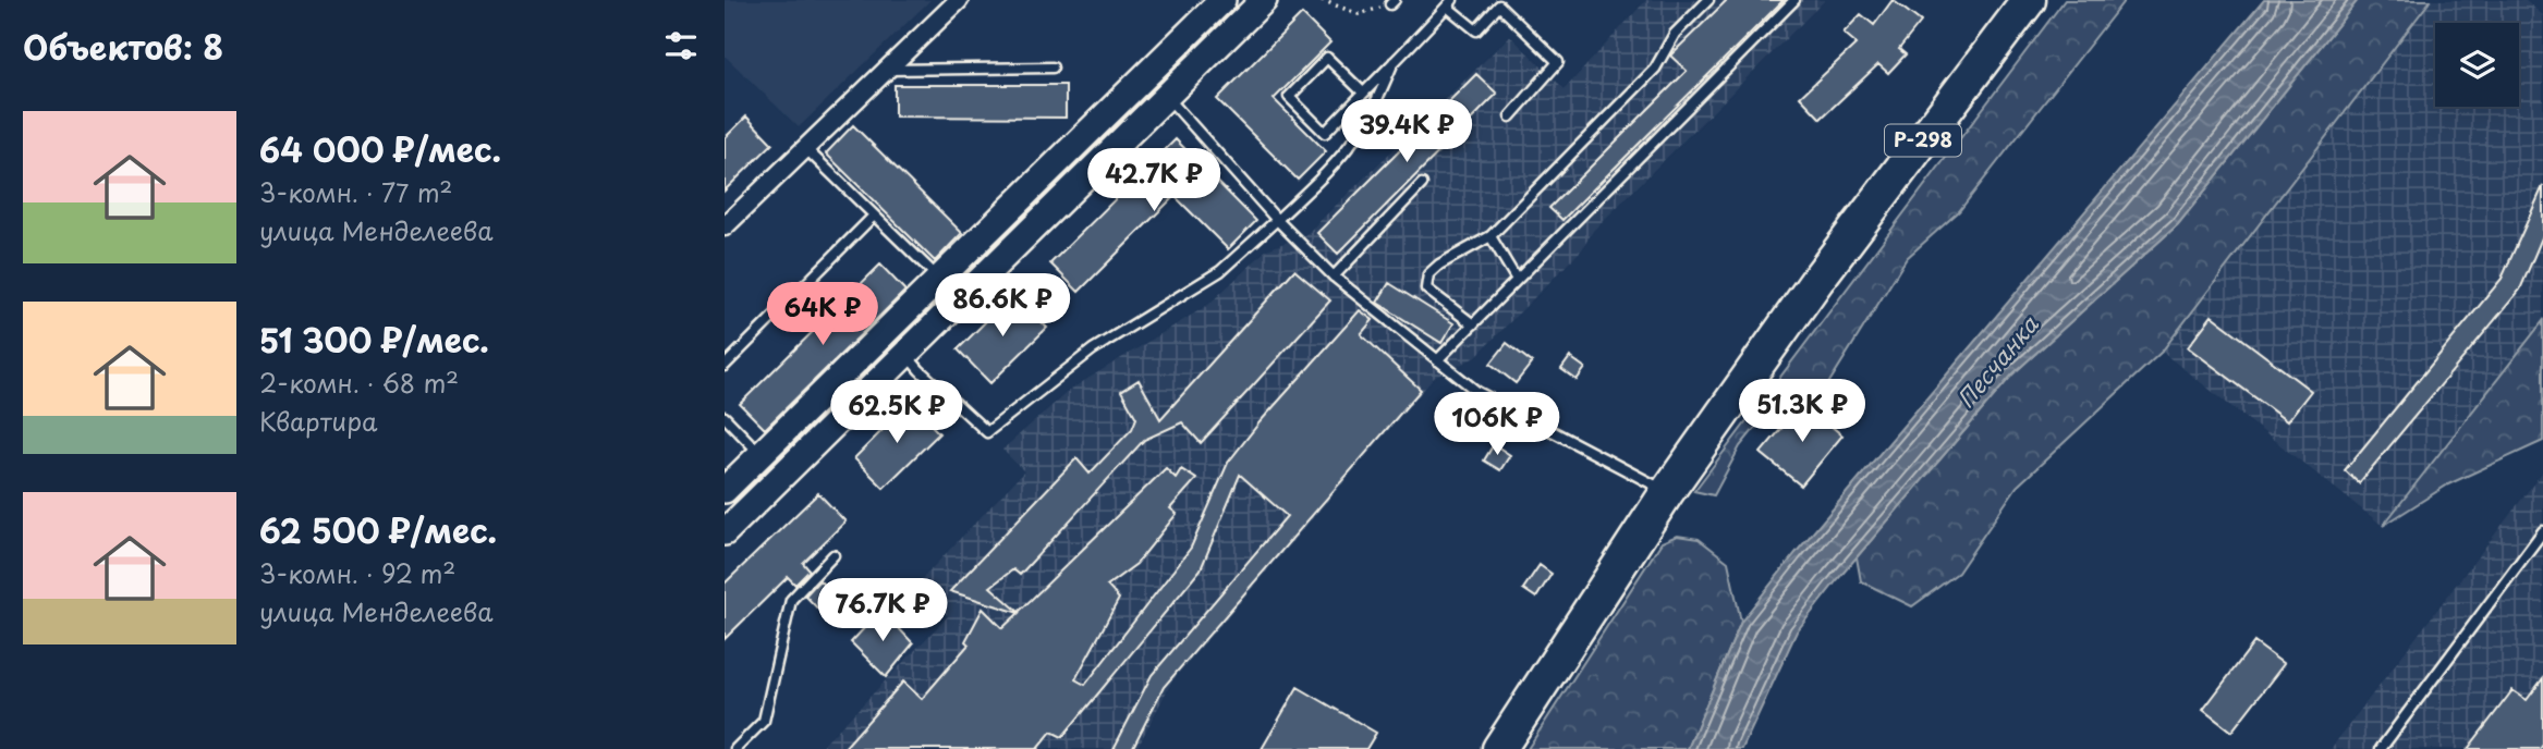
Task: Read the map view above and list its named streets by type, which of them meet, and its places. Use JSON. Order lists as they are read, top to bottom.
{
  "streets": {
    "highway": ["Р-298"]
  },
  "water": ["Песчанка"],
  "page": {
    "heading": "Объектов: 8",
    "list": [
      {
        "name": "64 000 ₽/мес.",
        "note": "3-комн. · 77 m² · улица Менделеева"
      },
      {
        "name": "51 300 ₽/мес.",
        "note": "2-комн. · 68 m² · Квартира"
      },
      {
        "name": "62 500 ₽/мес.",
        "note": "3-комн. · 92 m² · улица Менделеева"
      }
    ],
    "price": [
      "39.4K ₽",
      "42.7K ₽",
      "86.6K ₽",
      "64K ₽",
      "51.3K ₽",
      "62.5K ₽",
      "106K ₽",
      "76.7K ₽"
    ]
  }
}
